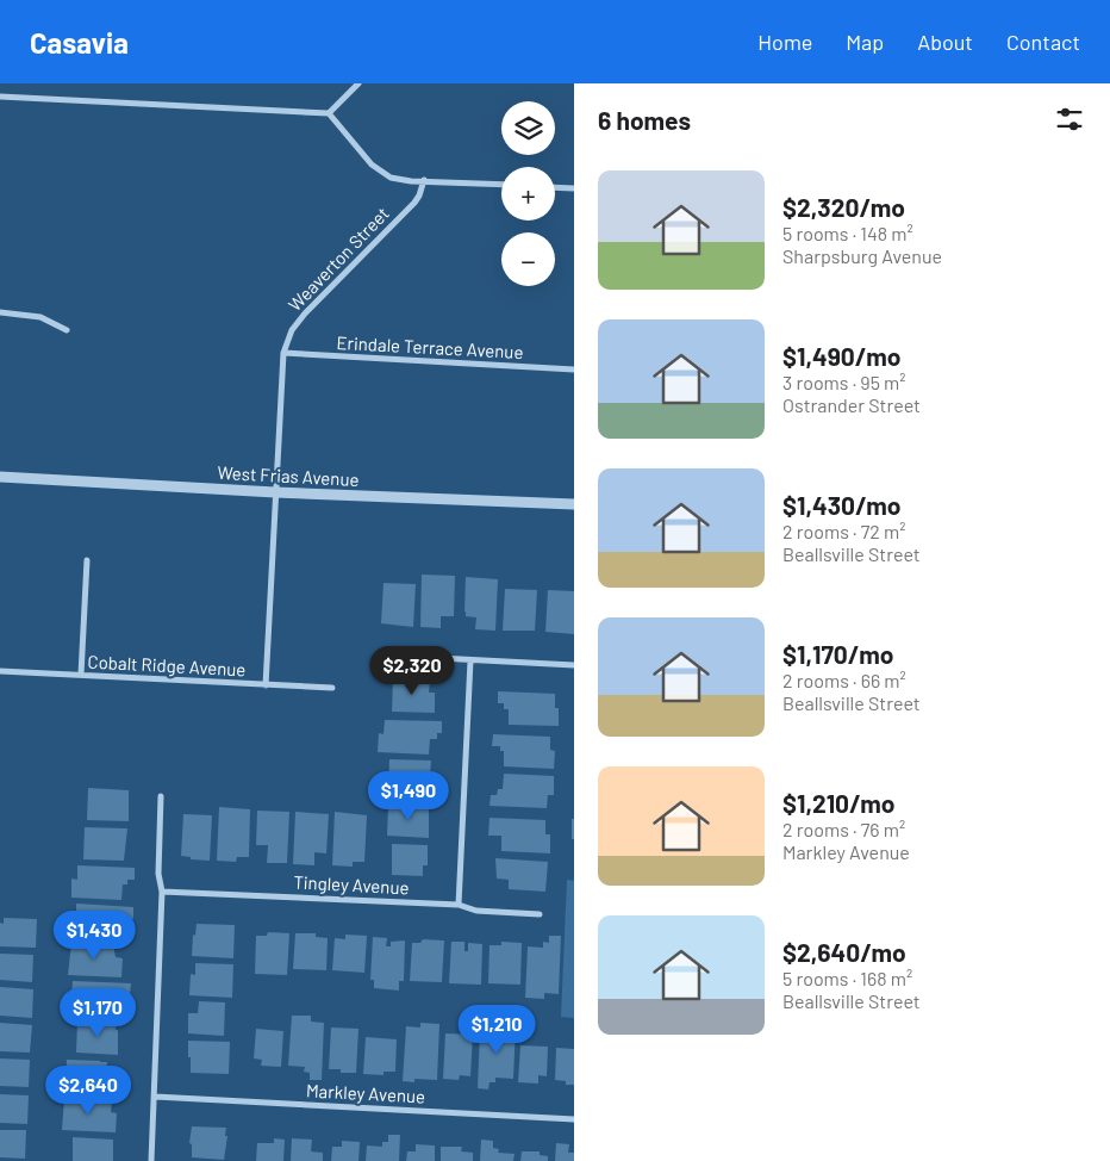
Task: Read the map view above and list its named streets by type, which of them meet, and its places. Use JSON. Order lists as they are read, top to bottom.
{
  "streets": {
    "street": [
      "Weaverton Street",
      "Erindale Terrace Avenue",
      "West Frias Avenue",
      "Cobalt Ridge Avenue",
      "Tingley Avenue",
      "Markley Avenue"
    ]
  },
  "crossings": [
    ["Weaverton Street", "Erindale Terrace Avenue"],
    ["Weaverton Street", "West Frias Avenue"],
    ["Weaverton Street", "Cobalt Ridge Avenue"]
  ],
  "page": {
    "header": "Casavia",
    "nav": [
      "Home",
      "Map",
      "About",
      "Contact"
    ],
    "heading": "6 homes",
    "map_buttons": ["+", "−"],
    "list": [
      {
        "name": "$2,320/mo",
        "note": "5 rooms · 148 m² · Sharpsburg Avenue"
      },
      {
        "name": "$1,490/mo",
        "note": "3 rooms · 95 m² · Ostrander Street"
      },
      {
        "name": "$1,430/mo",
        "note": "2 rooms · 72 m² · Beallsville Street"
      },
      {
        "name": "$1,170/mo",
        "note": "2 rooms · 66 m² · Beallsville Street"
      },
      {
        "name": "$1,210/mo",
        "note": "2 rooms · 76 m² · Markley Avenue"
      },
      {
        "name": "$2,640/mo",
        "note": "5 rooms · 168 m² · Beallsville Street"
      }
    ],
    "price": [
      "$2,320",
      "$1,490",
      "$1,430",
      "$1,170",
      "$1,210",
      "$2,640"
    ]
  }
}
